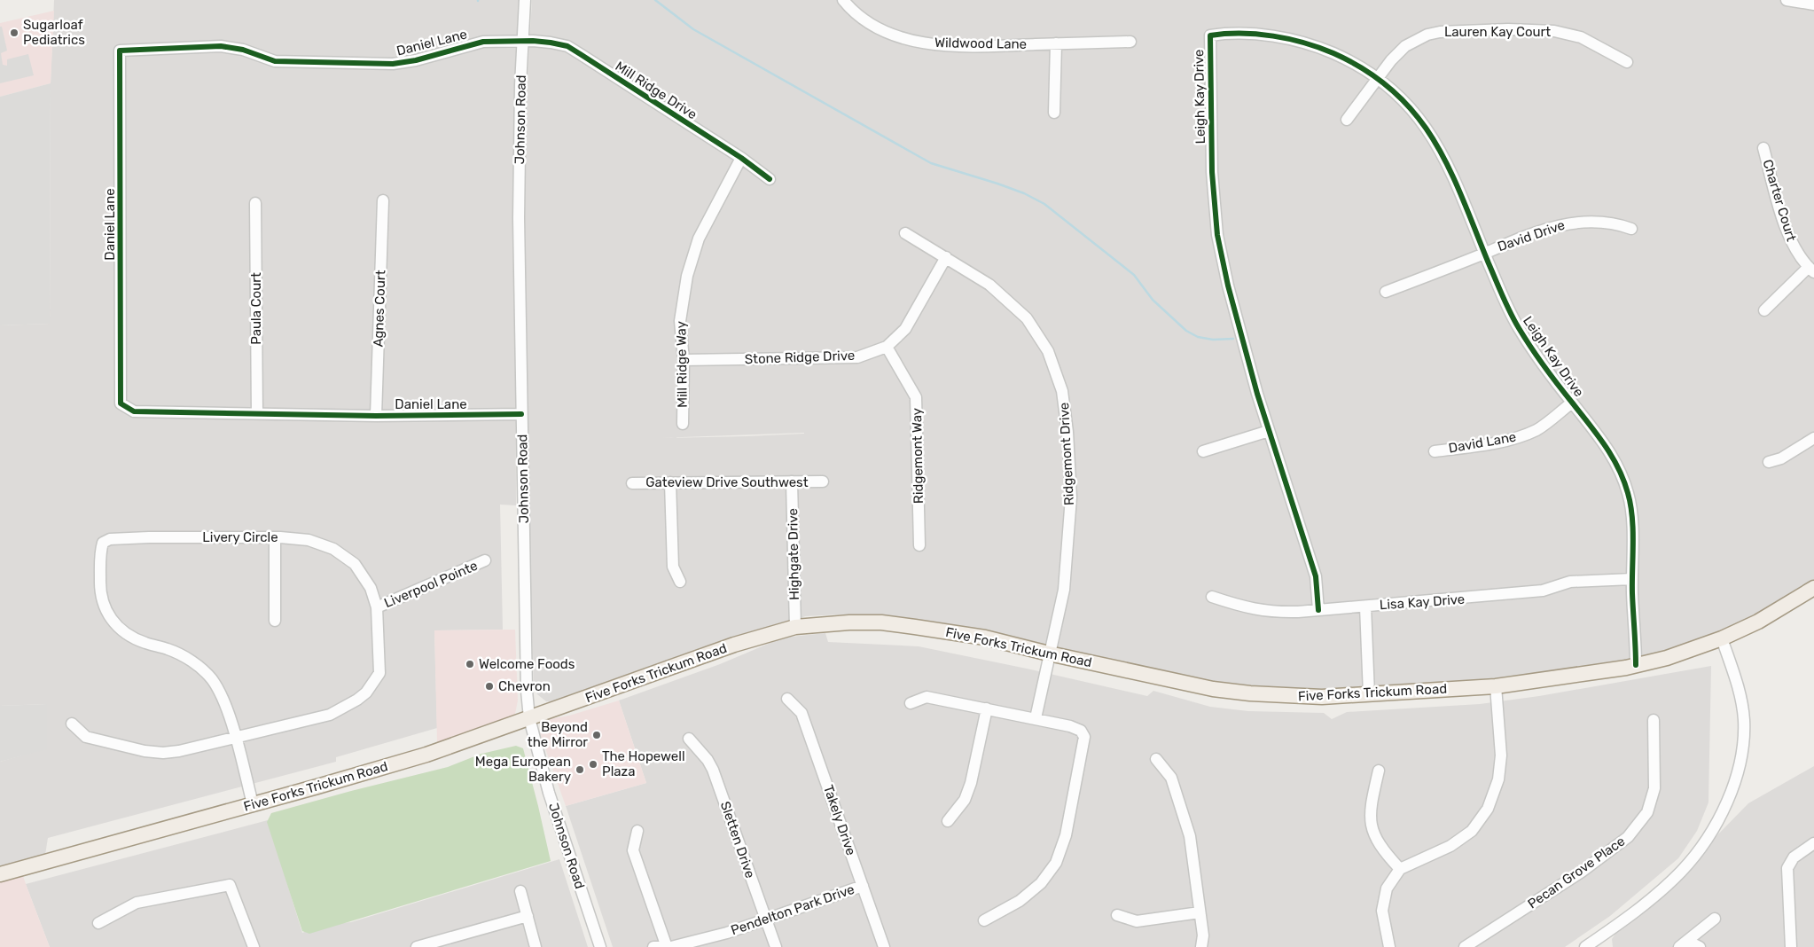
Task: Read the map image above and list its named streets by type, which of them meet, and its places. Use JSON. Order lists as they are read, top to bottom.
{
  "streets": {
    "main road": ["Five Forks Trickum Road"],
    "street": [
      "Lauren Kay Court",
      "Daniel Lane",
      "Wildwood Lane",
      "Mill Ridge Drive",
      "Leigh Kay Drive",
      "Johnson Road",
      "Charter Court",
      "David Drive",
      "Paula Court",
      "Agnes Court",
      "Stone Ridge Drive",
      "Mill Ridge Way",
      "David Lane",
      "Ridgemont Drive",
      "Ridgemont Way",
      "Gateview Drive Southwest",
      "Livery Circle",
      "Highgate Drive",
      "Liverpool Pointe",
      "Lisa Kay Drive",
      "Takely Drive",
      "Sletten Drive",
      "Pecan Grove Place",
      "Pendelton Park Drive"
    ]
  },
  "crossings": [
    ["Lauren Kay Court", "Leigh Kay Drive"],
    ["Daniel Lane", "Mill Ridge Drive"],
    ["Daniel Lane", "Johnson Road"],
    ["Daniel Lane", "Paula Court"],
    ["Daniel Lane", "Agnes Court"],
    ["Mill Ridge Drive", "Johnson Road"],
    ["Mill Ridge Drive", "Mill Ridge Way"],
    ["Leigh Kay Drive", "David Drive"],
    ["Leigh Kay Drive", "David Lane"],
    ["Leigh Kay Drive", "Lisa Kay Drive"],
    ["Leigh Kay Drive", "Five Forks Trickum Road"],
    ["Johnson Road", "Five Forks Trickum Road"],
    ["Stone Ridge Drive", "Mill Ridge Way"],
    ["Stone Ridge Drive", "Ridgemont Drive"],
    ["Stone Ridge Drive", "Ridgemont Way"],
    ["Ridgemont Drive", "Five Forks Trickum Road"],
    ["Gateview Drive Southwest", "Highgate Drive"],
    ["Livery Circle", "Liverpool Pointe"],
    ["Livery Circle", "Five Forks Trickum Road"],
    ["Highgate Drive", "Five Forks Trickum Road"],
    ["Takely Drive", "Pendelton Park Drive"],
    ["Sletten Drive", "Pendelton Park Drive"]
  ],
  "places": [
    "Sugarloaf Pediatrics",
    "Welcome Foods",
    "Chevron",
    "Beyond the Mirror",
    "The Hopewell Plaza",
    "Mega European Bakery"
  ]
}
